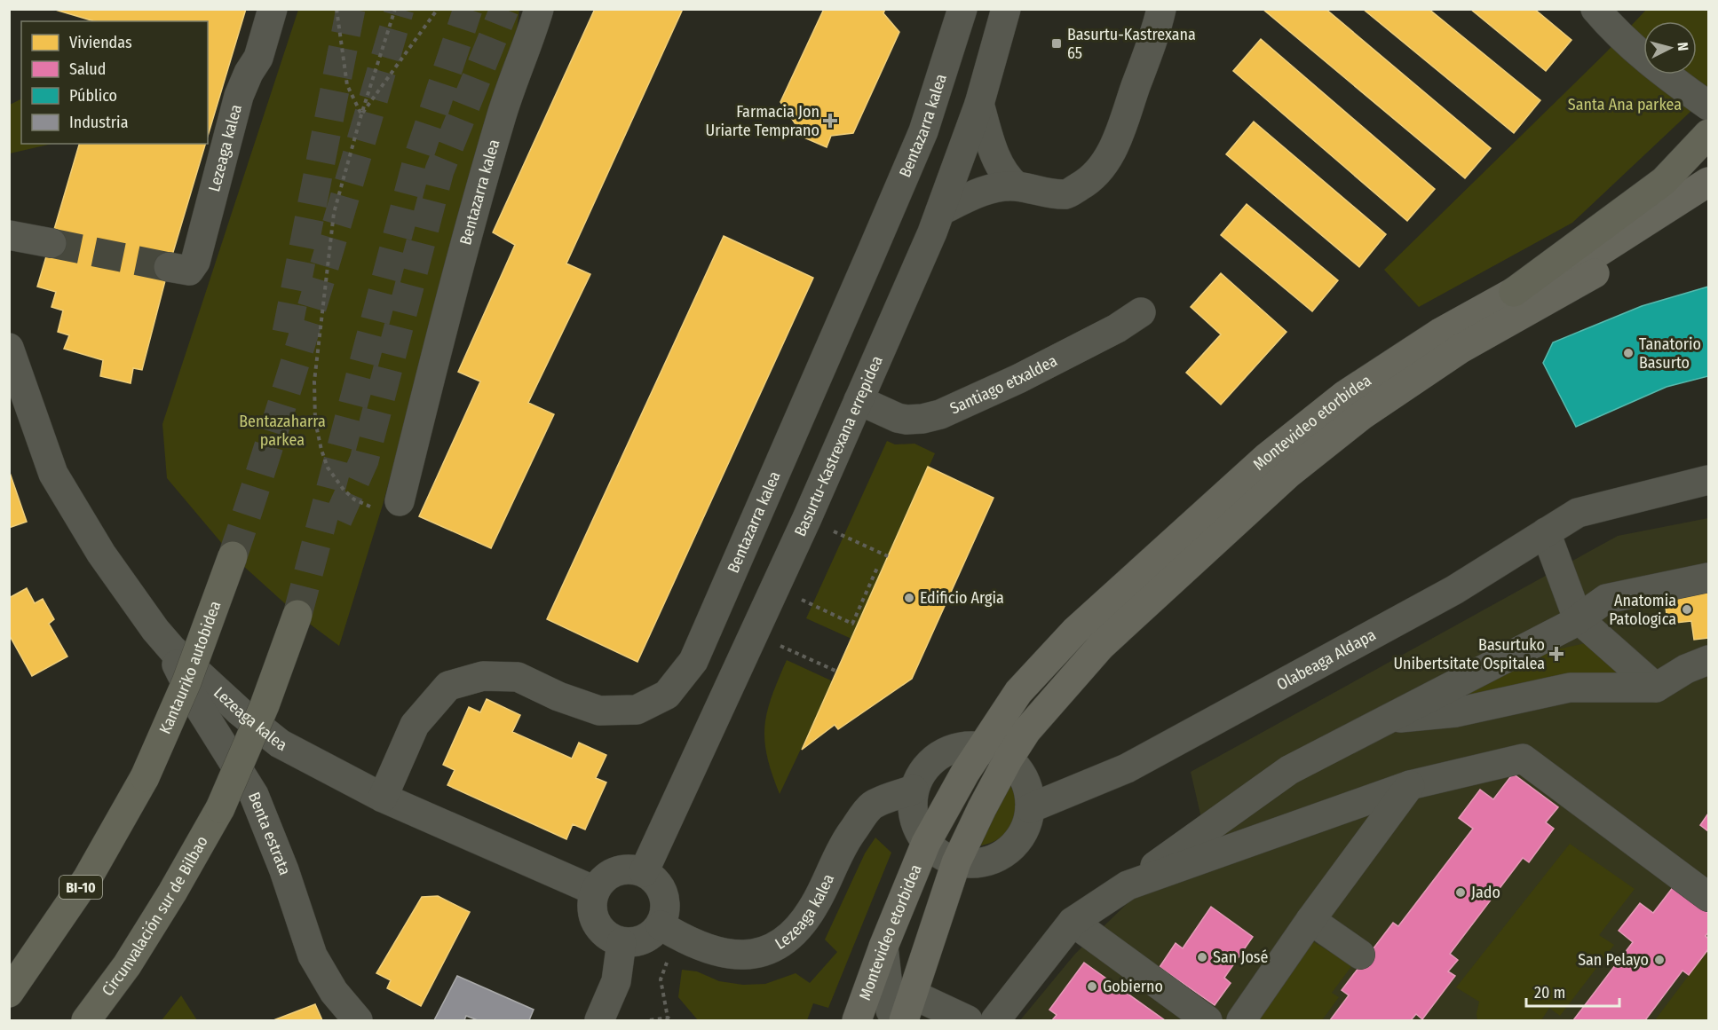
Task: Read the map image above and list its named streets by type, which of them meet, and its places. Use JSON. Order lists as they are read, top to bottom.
{
  "streets": {
    "highway": ["Kantauriko autobidea", "BI-10", "Circunvalación sur de Bilbao"],
    "main road": ["Montevideo etorbidea"],
    "street": [
      "Bentazarra kalea",
      "Lezeaga kalea",
      "Santiago etxaldea",
      "Basurtu-Kastrexana errepidea",
      "Olabeaga Aldapa",
      "Benta estrata"
    ]
  },
  "crossings": [
    ["Bentazarra kalea", "Lezeaga kalea"],
    ["Lezeaga kalea", "Montevideo etorbidea"],
    ["Lezeaga kalea", "Basurtu-Kastrexana errepidea"],
    ["Lezeaga kalea", "Benta estrata"],
    ["Santiago etxaldea", "Basurtu-Kastrexana errepidea"],
    ["Montevideo etorbidea", "Olabeaga Aldapa"]
  ],
  "parks": ["Santa Ana parkea", "Bentazaharra parkea"],
  "places": {
    "transit": ["Basurtu-Kastrexana 65"],
    "health": ["Farmacia Jon Uriarte Temprano", "Basurtuko Unibertsitate Ospitalea"],
    "other": [
      "Tanatorio Basurto",
      "Edificio Argia",
      "Anatomia Patologica",
      "Jado",
      "San José",
      "San Pelayo",
      "Gobierno"
    ]
  },
  "legend": [
    "Viviendas",
    "Salud",
    "Público",
    "Industria"
  ],
  "scale_bar": "20 m",
  "north": "right"
}
